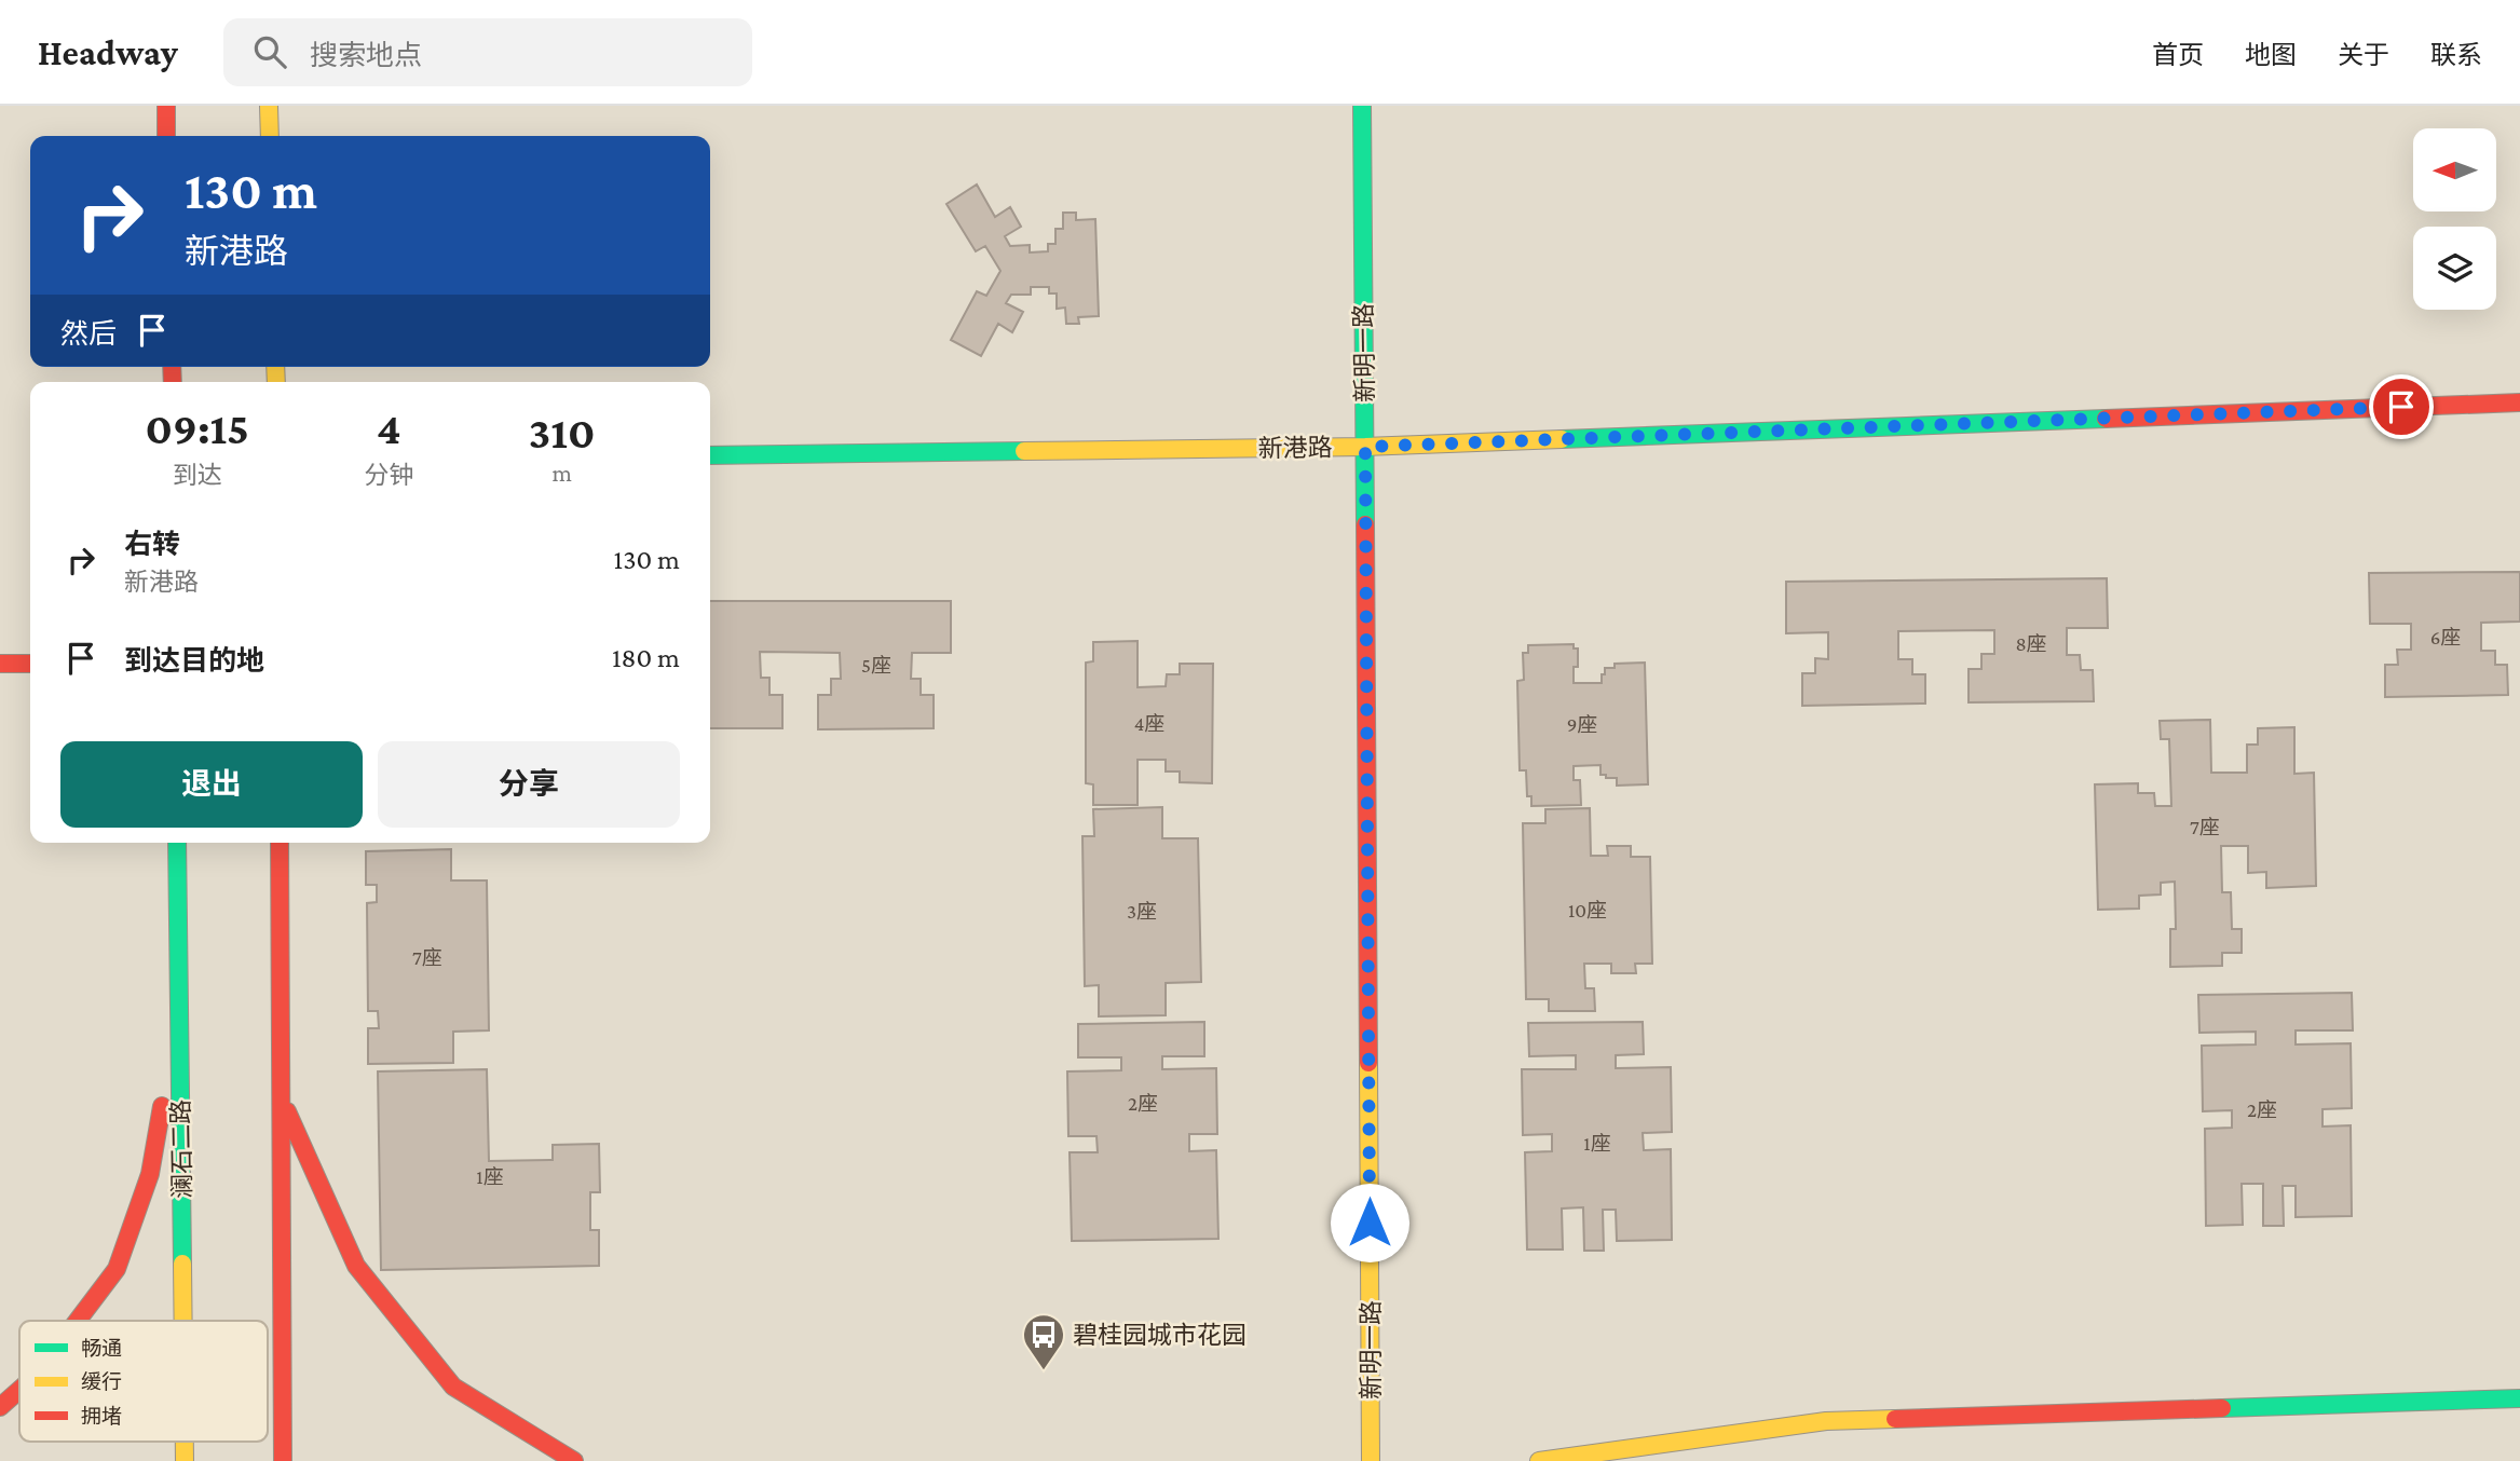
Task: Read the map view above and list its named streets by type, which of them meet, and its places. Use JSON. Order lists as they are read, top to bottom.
{
  "streets": {
    "main road": ["新明一路", "新港路", "澜石二路"]
  },
  "crossings": [
    ["新明一路", "新港路"]
  ],
  "places": {
    "bus stop": ["碧桂园城市花园"]
  },
  "house_numbers": [
    "6座",
    "8座",
    "5座",
    "4座",
    "9座",
    "7座",
    "10座",
    "3座",
    "7座",
    "2座",
    "2座",
    "1座",
    "1座"
  ],
  "legend": ["畅通", "缓行", "拥堵"],
  "north": "left",
  "page": {
    "header": "Headway",
    "search": "搜索地点",
    "nav": [
      "首页",
      "地图",
      "关于",
      "联系"
    ],
    "turn": ["130 m", "新港路"],
    "then": "然后",
    "eta": [
      "09:15",
      "到达",
      "4",
      "分钟",
      "310",
      "m"
    ],
    "list": [
      {
        "name": "右转",
        "note": "新港路",
        "value": "130 m"
      },
      {
        "name": "到达目的地",
        "value": "180 m"
      }
    ],
    "buttons": ["退出", "分享"]
  }
}
